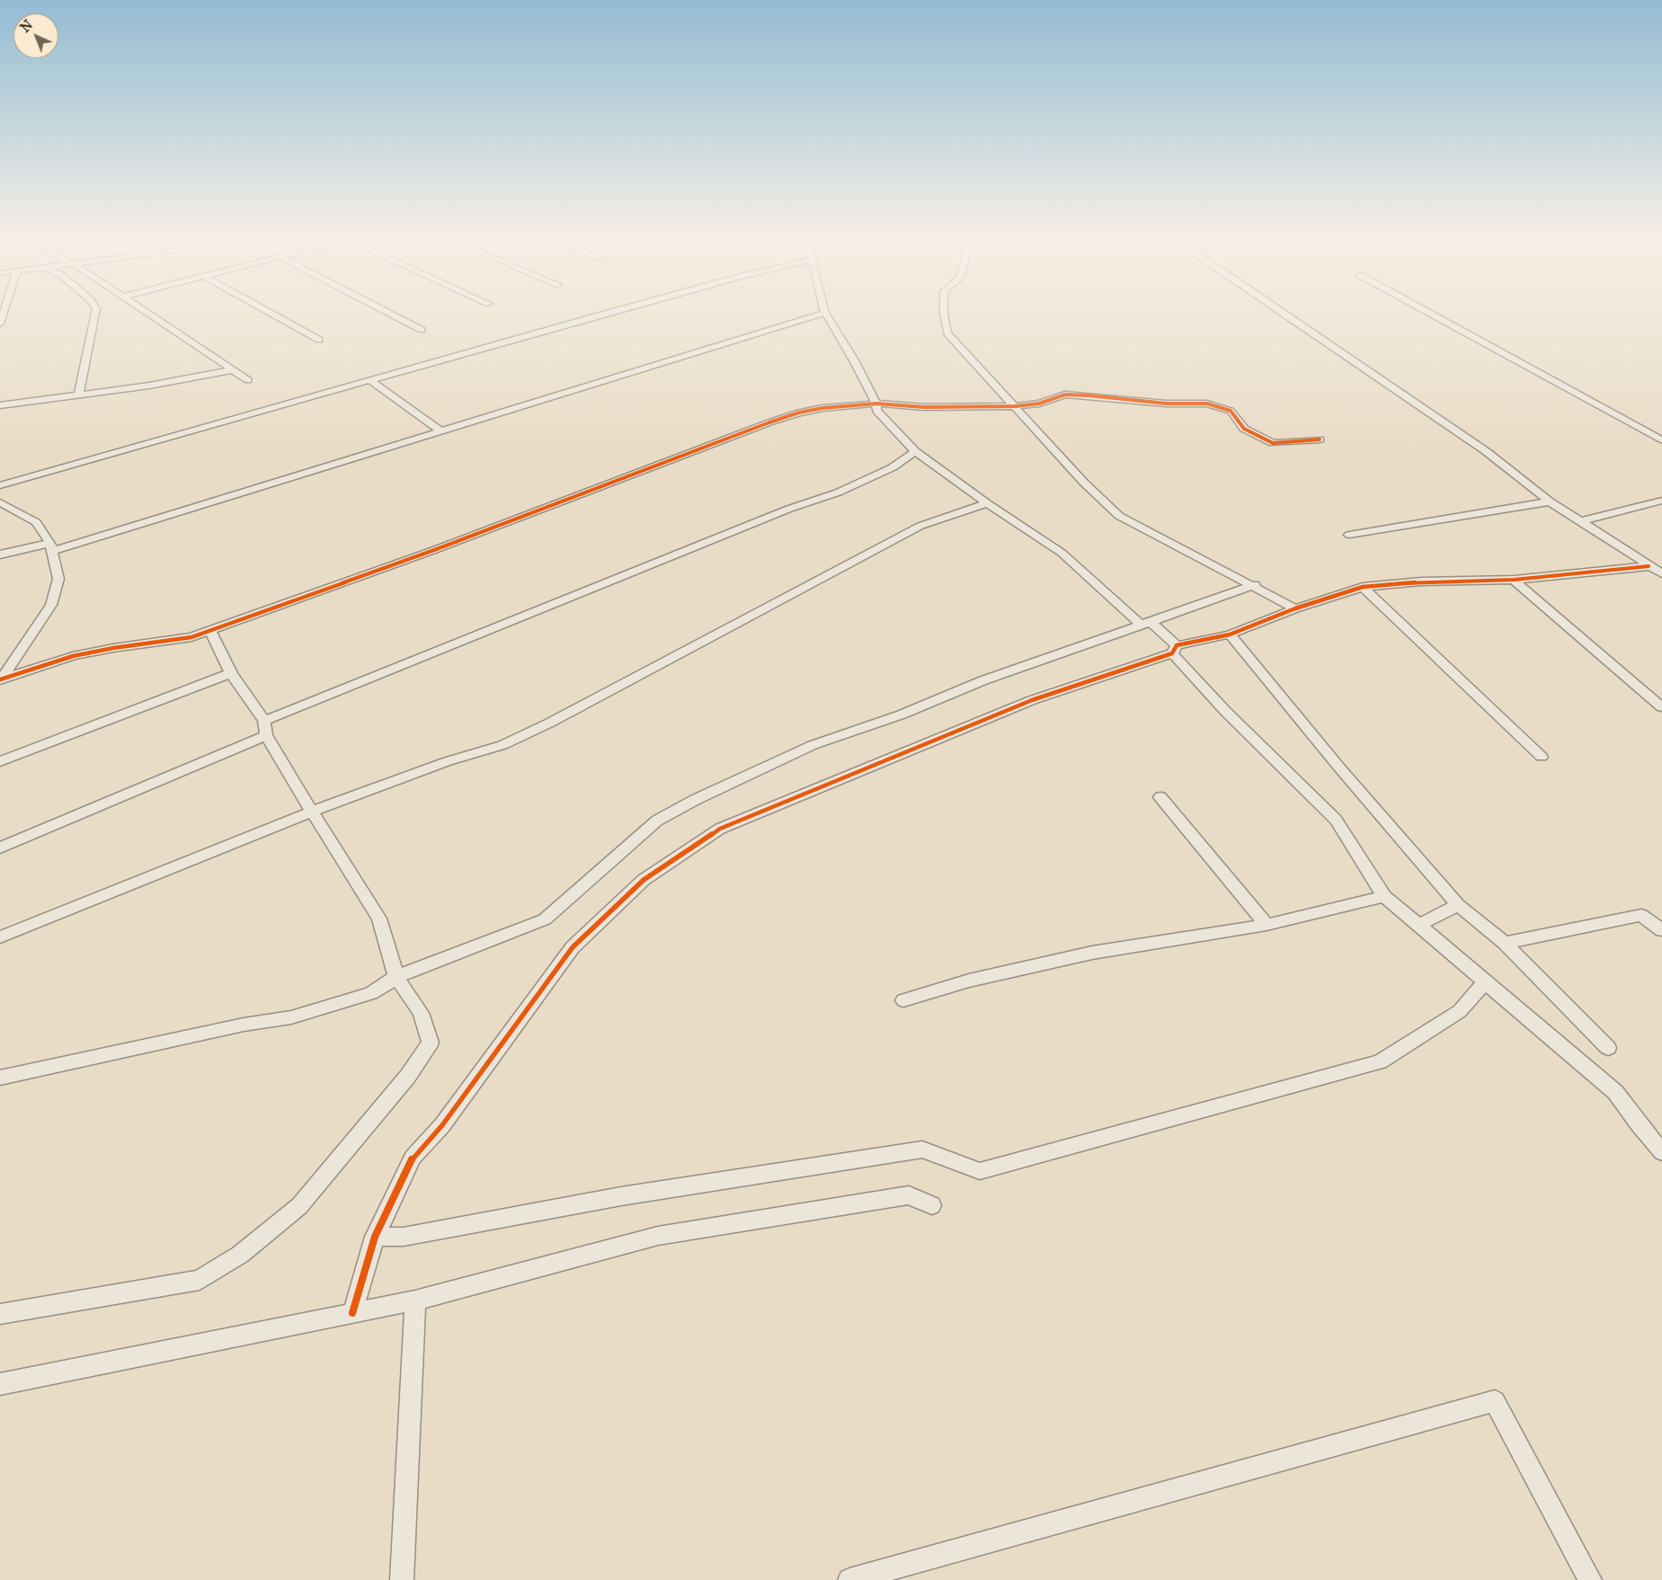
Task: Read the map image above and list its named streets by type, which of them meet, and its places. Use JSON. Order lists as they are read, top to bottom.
{
  "north": "top left"
}
